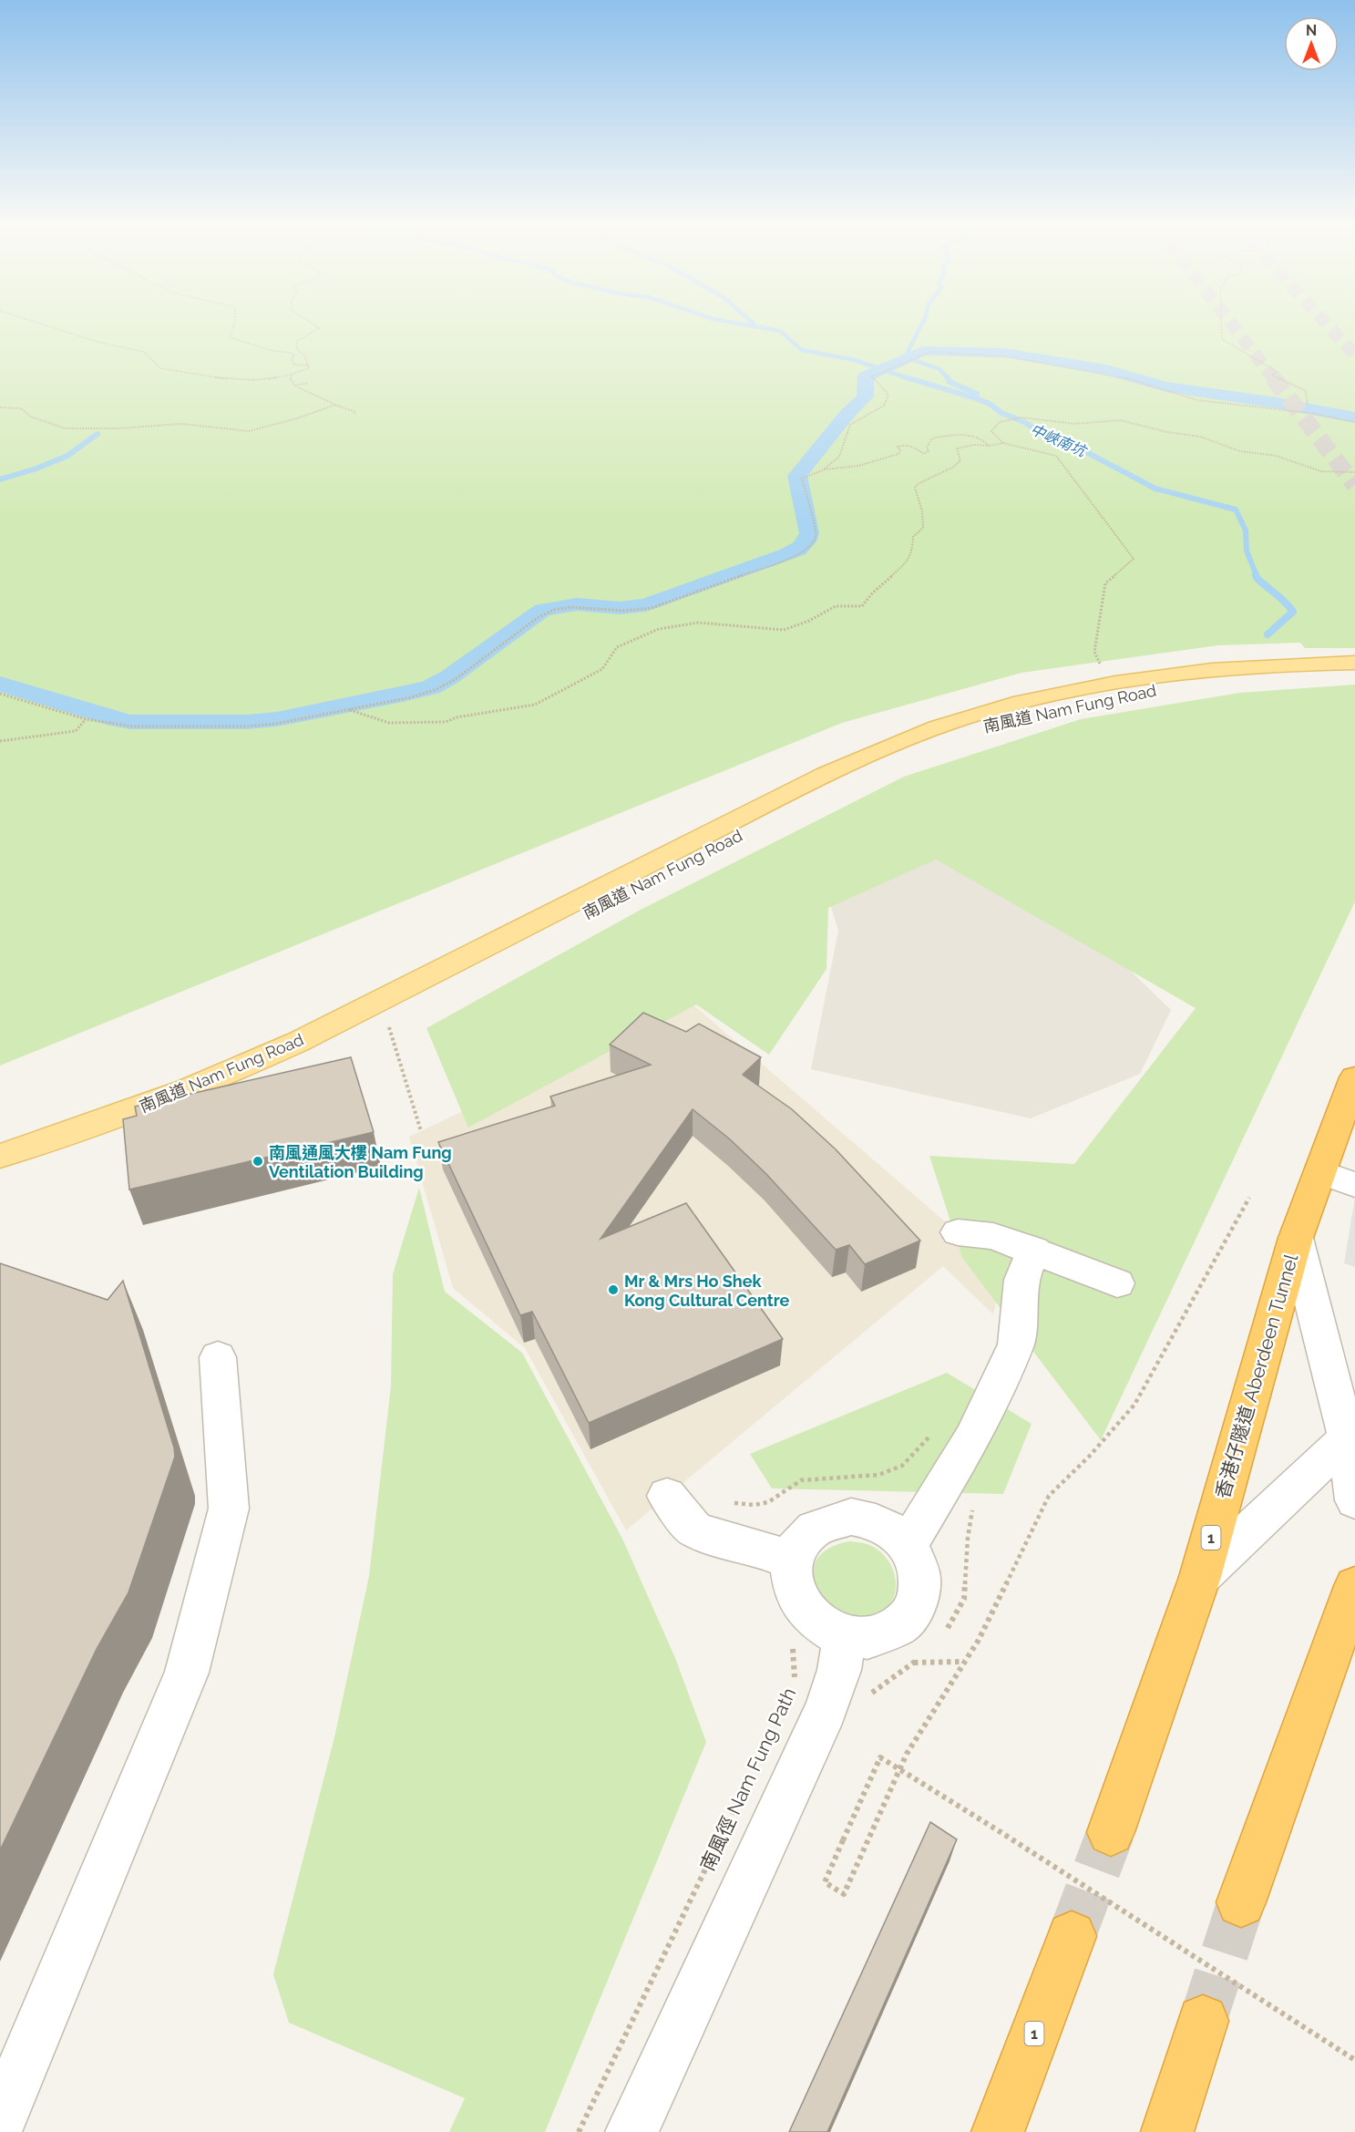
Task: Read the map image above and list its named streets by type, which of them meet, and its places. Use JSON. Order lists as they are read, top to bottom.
{
  "streets": {
    "highway": ["香港仔隧道 Aberdeen Tunnel", "1"],
    "main road": ["南風道 Nam Fung Road"],
    "path": ["南風徑 Nam Fung Path"]
  },
  "water": ["中峽南坑"],
  "places": ["南風通風大樓 Nam Fung Ventilation Building", "Mr & Mrs Ho Shek Kong Cultural Centre"],
  "north": "top"
}
